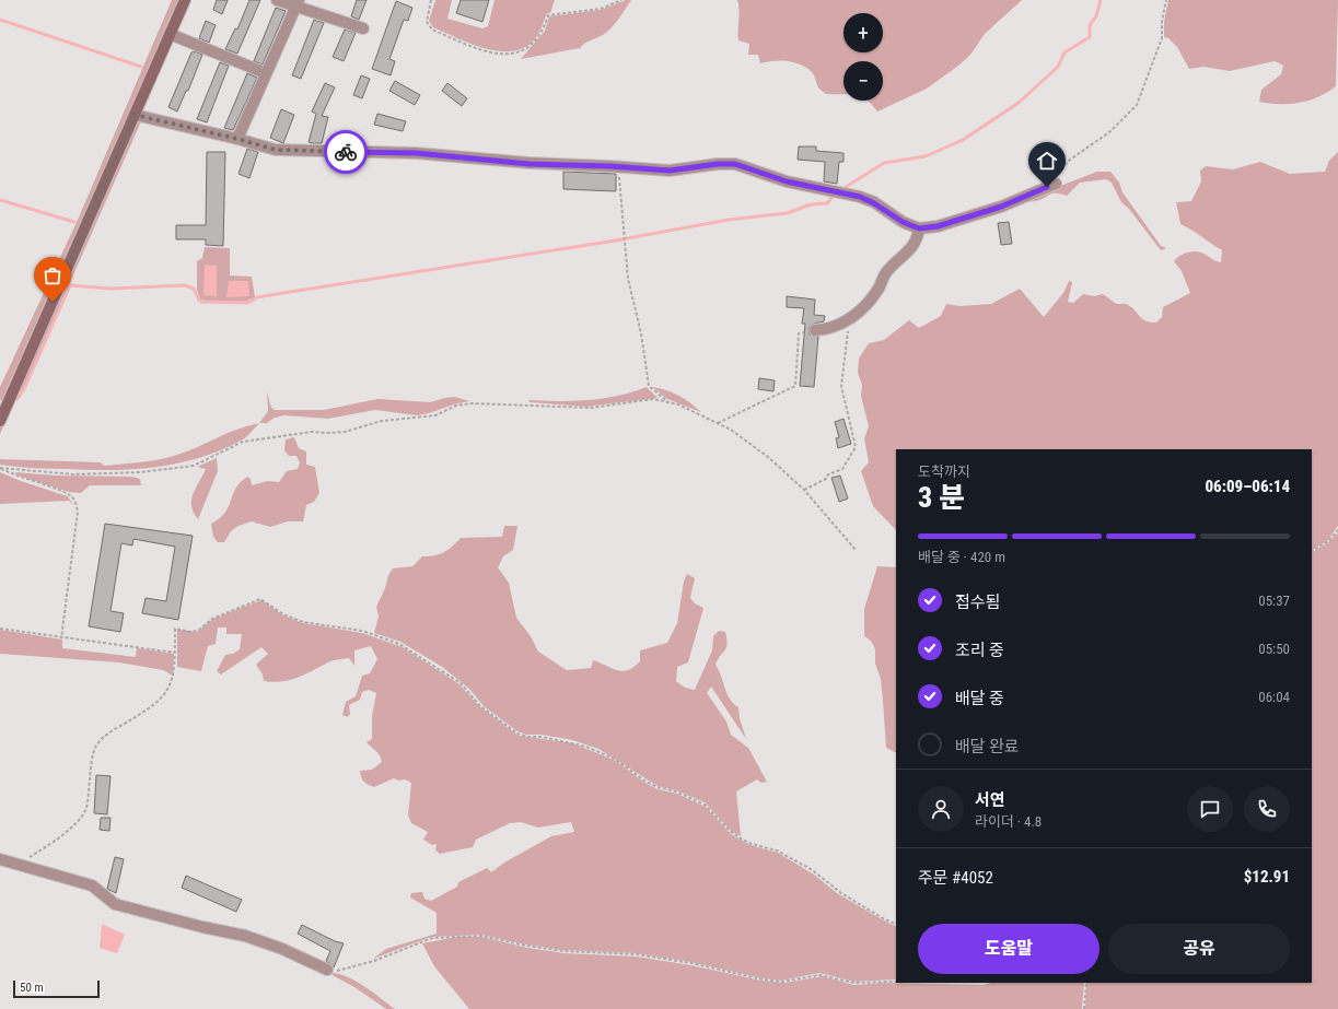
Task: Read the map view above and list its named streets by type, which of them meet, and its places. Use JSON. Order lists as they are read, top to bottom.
{
  "scale_bar": "50 m",
  "page": {
    "map_buttons": ["+", "−"],
    "heading": ["3 분", "도착까지", "06:09–06:14"],
    "panel": [
      "서연",
      "라이더 · 4.8",
      "주문 #4052",
      "$12.91"
    ],
    "bar": "배달 중 · 420 m",
    "list": [
      ["접수됨", "05:37"],
      ["조리 중", "05:50"],
      ["배달 중", "06:04"],
      "배달 완료"
    ],
    "buttons": ["도움말", "공유"],
    "scale": "50 m"
  }
}
